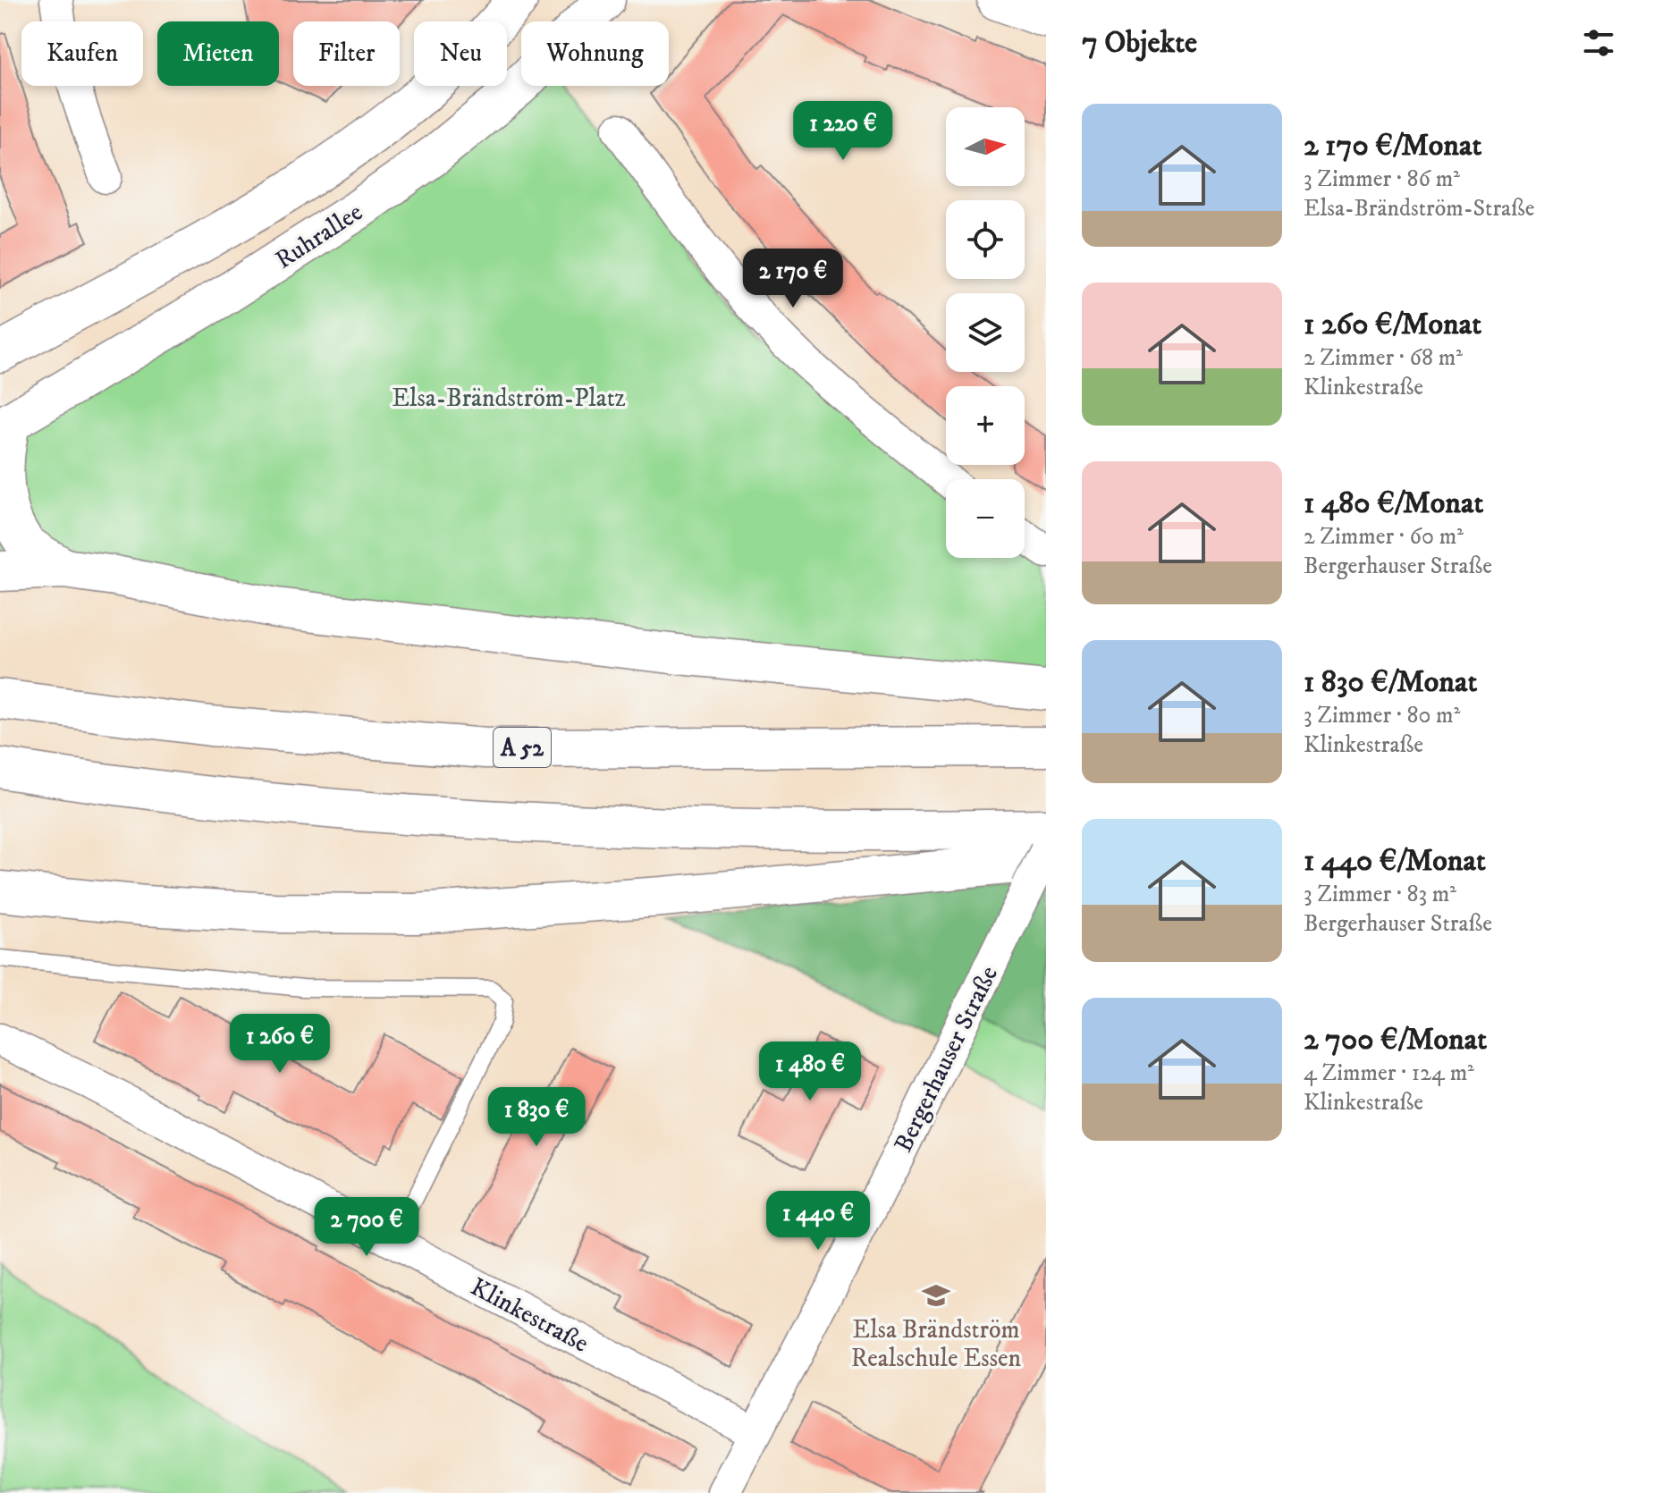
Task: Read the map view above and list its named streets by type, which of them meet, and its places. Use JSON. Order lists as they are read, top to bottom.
{
  "streets": {
    "main road": ["Ruhrallee", "A 52"],
    "street": ["Bergerhauser Straße", "Klinkestraße"]
  },
  "crossings": [
    ["Bergerhauser Straße", "Klinkestraße"]
  ],
  "parks": ["Elsa-Brändström-Platz"],
  "places": {
    "school or university": ["Elsa Brändström Realschule Essen"]
  },
  "north": "right",
  "page": {
    "heading": "7 Objekte",
    "chip": [
      "Kaufen",
      "Mieten",
      "Filter",
      "Neu",
      "Wohnung"
    ],
    "list": [
      {
        "name": "2 170 €/Monat",
        "note": "3 Zimmer · 86 m² · Elsa-Brändström-Straße"
      },
      {
        "name": "1 260 €/Monat",
        "note": "2 Zimmer · 68 m² · Klinkestraße"
      },
      {
        "name": "1 480 €/Monat",
        "note": "2 Zimmer · 60 m² · Bergerhauser Straße"
      },
      {
        "name": "1 830 €/Monat",
        "note": "3 Zimmer · 80 m² · Klinkestraße"
      },
      {
        "name": "1 440 €/Monat",
        "note": "3 Zimmer · 83 m² · Bergerhauser Straße"
      },
      {
        "name": "2 700 €/Monat",
        "note": "4 Zimmer · 124 m² · Klinkestraße"
      }
    ],
    "price": [
      "1 220 €",
      "2 170 €",
      "1 260 €",
      "1 480 €",
      "1 830 €",
      "1 440 €",
      "2 700 €"
    ],
    "map_buttons": ["+", "−"]
  }
}
